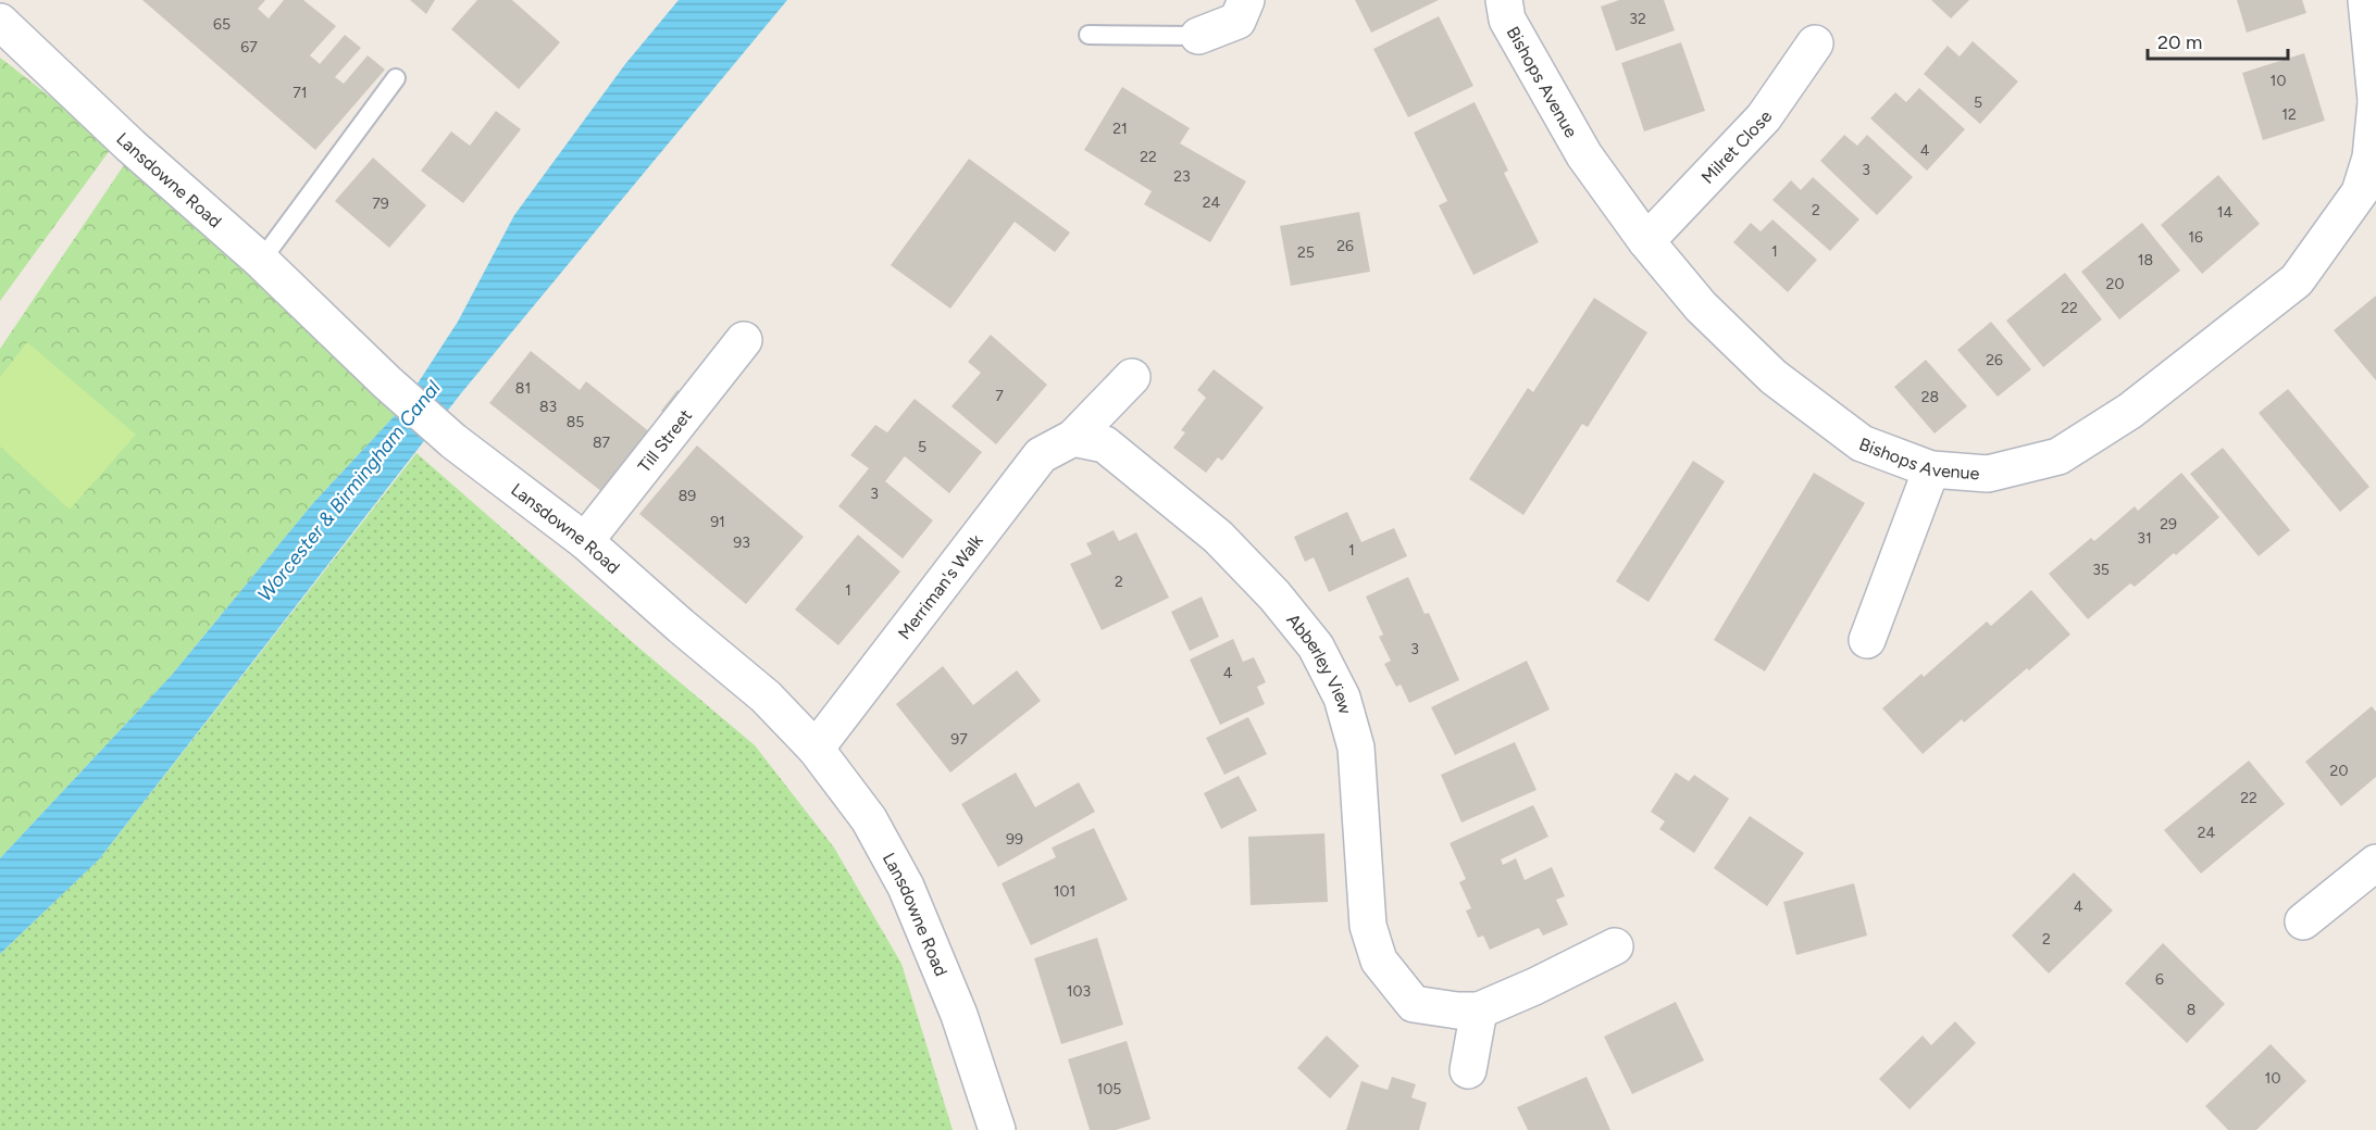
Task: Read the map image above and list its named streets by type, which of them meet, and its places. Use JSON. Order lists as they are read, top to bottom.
{
  "streets": {
    "street": [
      "Bishops Avenue",
      "Milret Close",
      "Lansdowne Road",
      "Till Street",
      "Merriman's Walk",
      "Abberley View"
    ]
  },
  "crossings": [
    ["Bishops Avenue", "Milret Close"],
    ["Lansdowne Road", "Till Street"],
    ["Lansdowne Road", "Merriman's Walk"],
    ["Merriman's Walk", "Abberley View"]
  ],
  "water": ["Worcester & Birmingham Canal"],
  "house_numbers": [
    "32",
    "65",
    "67",
    "10",
    "71",
    "5",
    "12",
    "21",
    "4",
    "22",
    "3",
    "23",
    "24",
    "79",
    "2",
    "14",
    "16",
    "26",
    "1",
    "25",
    "18",
    "20",
    "22",
    "26",
    "81",
    "7",
    "28",
    "83",
    "85",
    "87",
    "5",
    "3",
    "89",
    "91",
    "29",
    "31",
    "93",
    "1",
    "35",
    "2",
    "1",
    "3",
    "4",
    "97",
    "20",
    "22",
    "24",
    "99",
    "101",
    "4",
    "2",
    "6",
    "103",
    "8",
    "10",
    "105"
  ],
  "scale_bar": "20 m"
}
